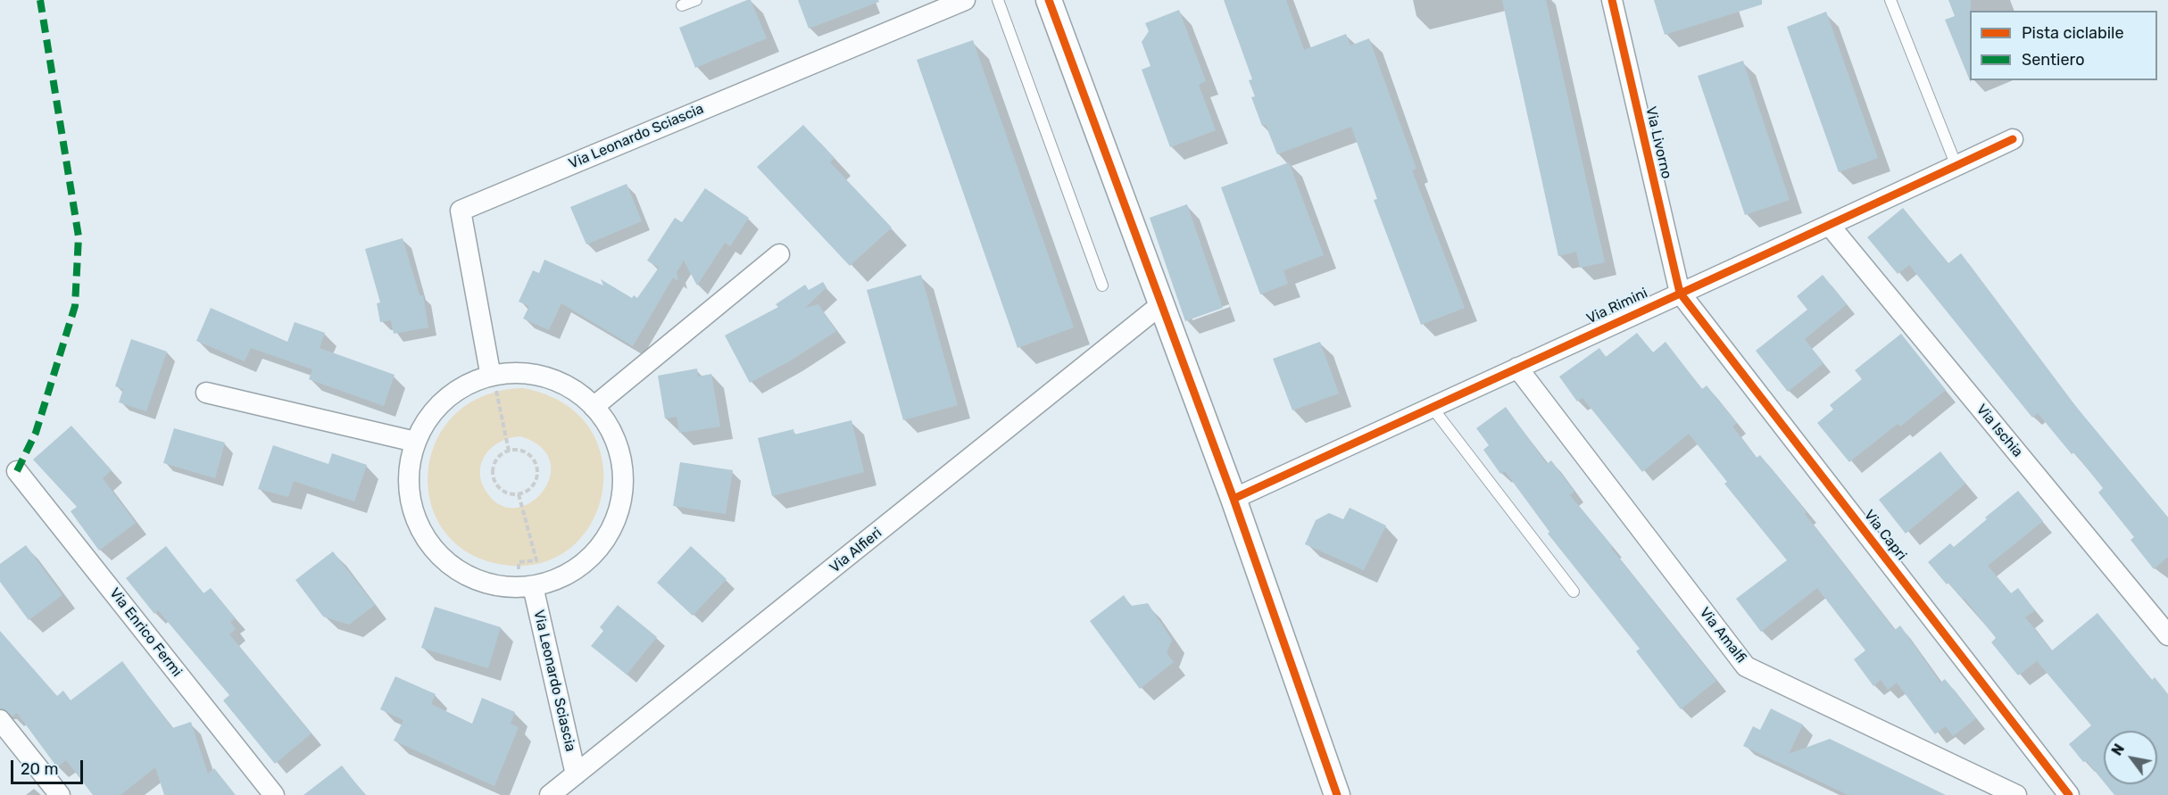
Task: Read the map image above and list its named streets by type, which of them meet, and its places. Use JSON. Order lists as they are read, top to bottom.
{
  "streets": {
    "street": [
      "Via Leonardo Sciascia",
      "Via Livorno",
      "Via Rimini",
      "Via Ischia",
      "Via Capri",
      "Via Alfieri",
      "Via Enrico Fermi",
      "Via Amalfi"
    ]
  },
  "crossings": [
    ["Via Leonardo Sciascia", "Via Alfieri"],
    ["Via Livorno", "Via Rimini"],
    ["Via Livorno", "Via Capri"],
    ["Via Rimini", "Via Ischia"],
    ["Via Rimini", "Via Capri"],
    ["Via Rimini", "Via Amalfi"]
  ],
  "legend": ["Pista ciclabile", "Sentiero"],
  "scale_bar": "20 m",
  "north": "top left"
}
